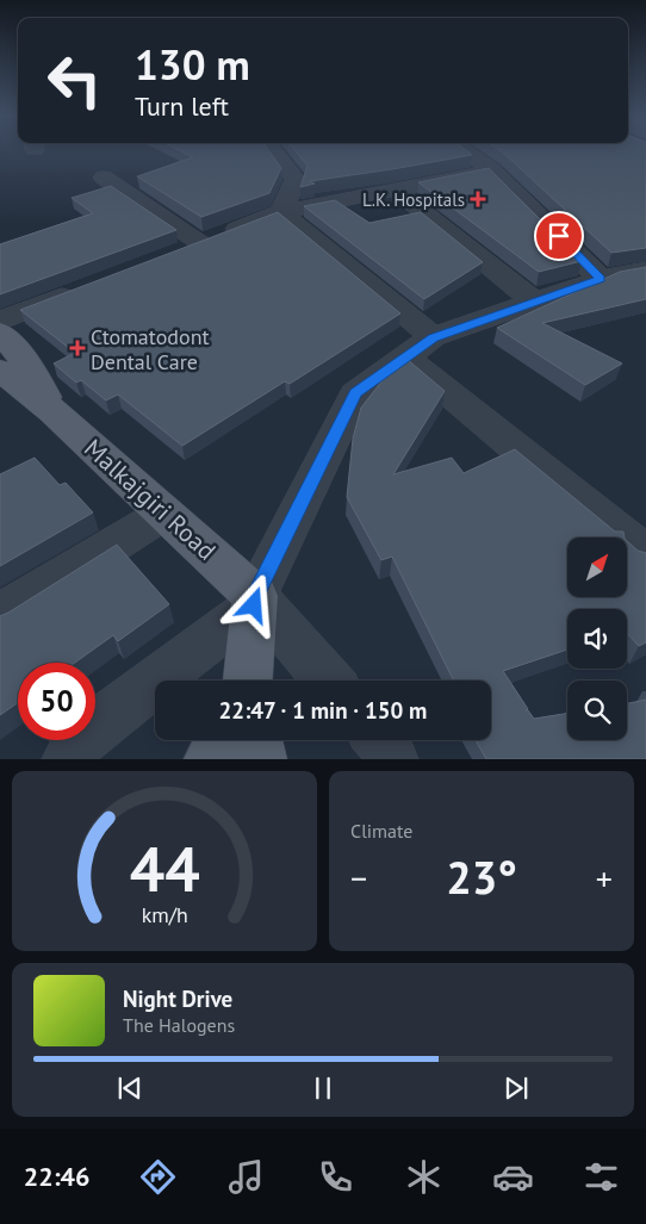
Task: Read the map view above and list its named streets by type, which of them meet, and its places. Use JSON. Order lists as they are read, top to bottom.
{
  "streets": {
    "main road": ["Malkajgiri Road"]
  },
  "places": {
    "health": ["L.K. Hospitals", "Ctomatodont Dental Care"]
  },
  "north": "top right",
  "page": {
    "turn": ["130 m", "Turn left"],
    "limit": "50",
    "trip": "22:47 · 1 min · 150 m",
    "tile": "Climate",
    "heat": ["−", "23°", "+"],
    "song": ["Night Drive", "The Halogens"],
    "tabs": "22:46",
    "gauge": ["44", "km/h"]
  }
}
